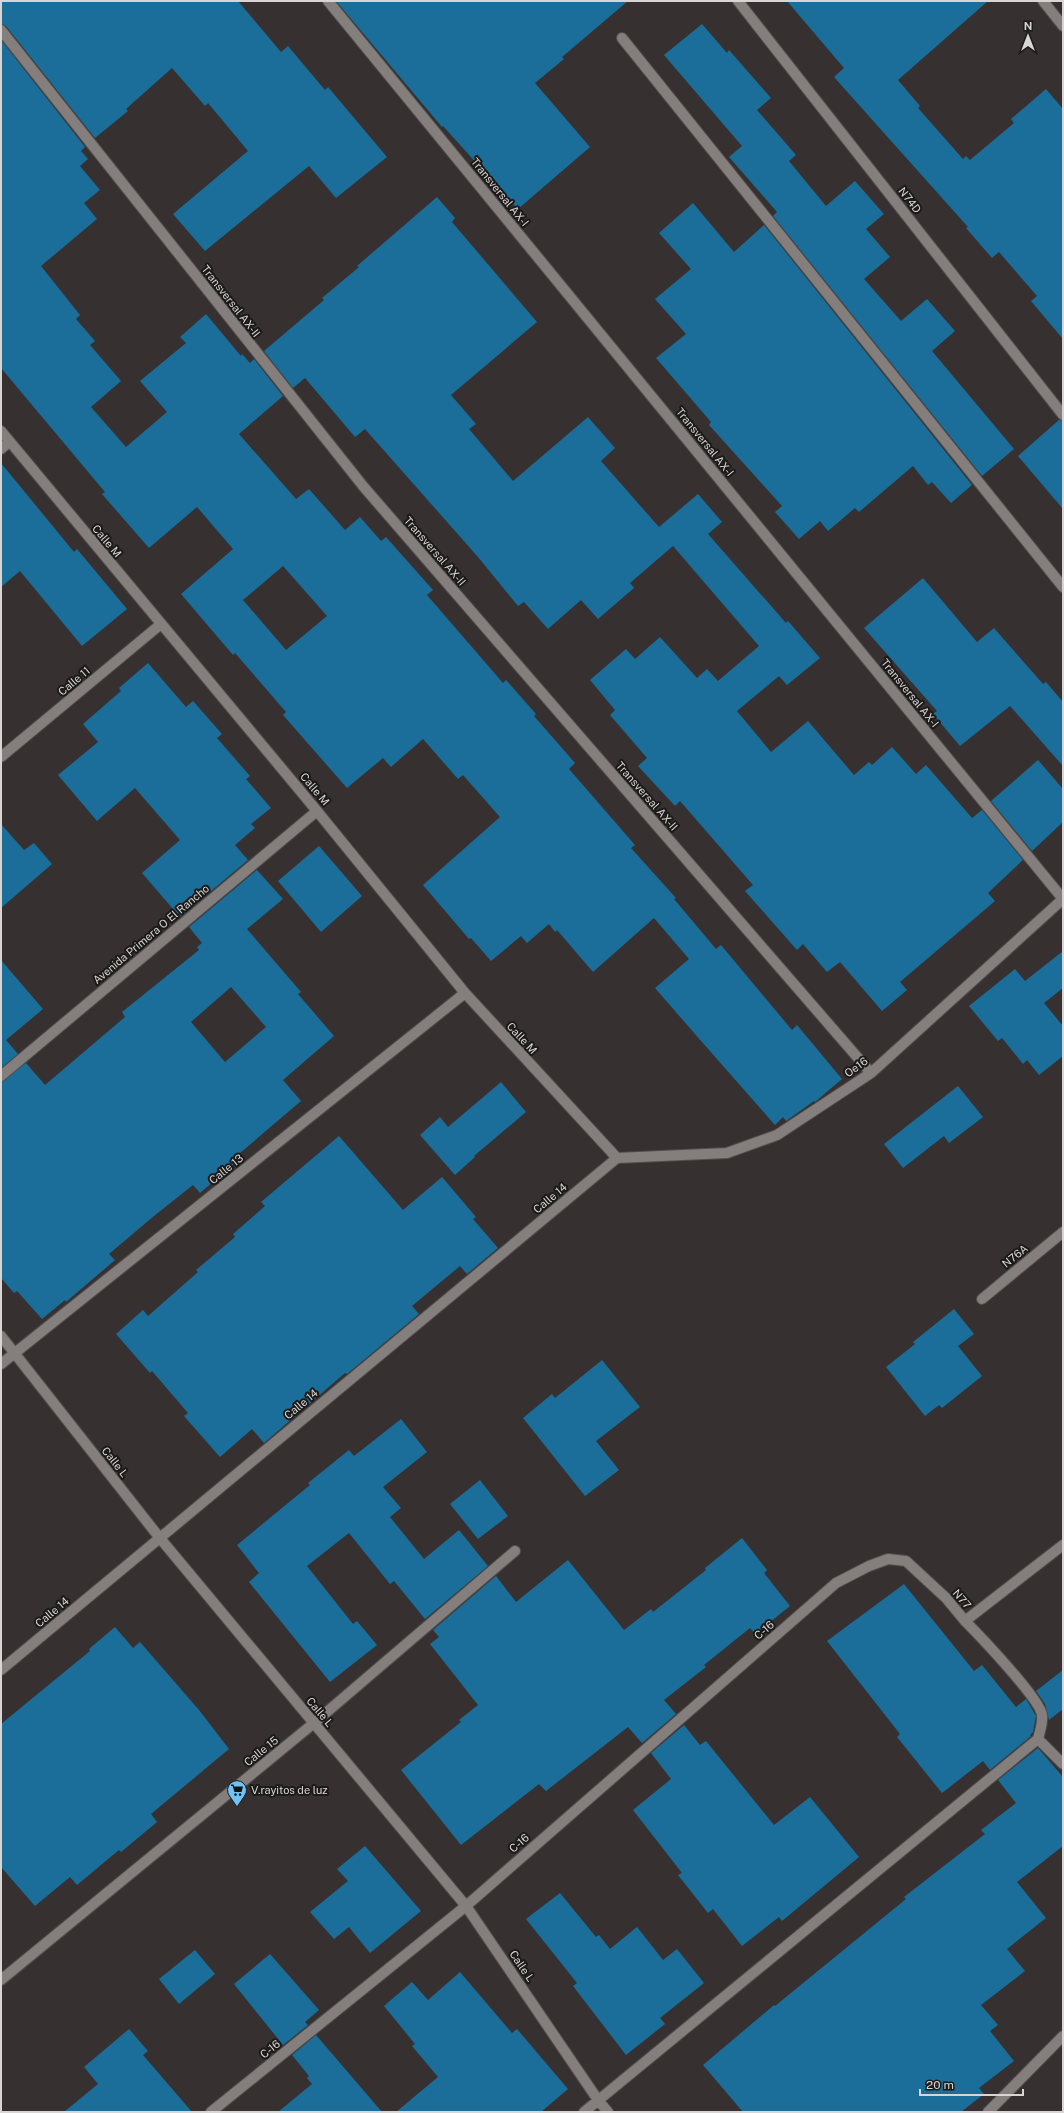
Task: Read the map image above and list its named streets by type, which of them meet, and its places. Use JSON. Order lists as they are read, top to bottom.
{
  "streets": {
    "street": [
      "Transversal AX-I",
      "N74D",
      "Transversal AX-II",
      "Calle M",
      "Calle 11",
      "Avenida Primera O El Rancho",
      "Oe16",
      "Calle 13",
      "Calle 14",
      "N76A",
      "Calle L",
      "N77",
      "C-16",
      "Calle 15"
    ]
  },
  "crossings": [
    ["Transversal AX-I", "Oe16"],
    ["Transversal AX-II", "Oe16"],
    ["Calle M", "Calle 11"],
    ["Calle M", "Avenida Primera O El Rancho"],
    ["Calle M", "Oe16"],
    ["Calle M", "Calle 13"],
    ["Calle M", "Calle 14"],
    ["Oe16", "Calle 14"],
    ["Calle 13", "Calle L"],
    ["Calle 14", "Calle L"],
    ["Calle L", "C-16"],
    ["Calle L", "Calle 15"],
    ["N77", "C-16"]
  ],
  "places": {
    "supermarket": ["V.rayitos de luz"]
  },
  "scale_bar": "20 m",
  "north": "top"
}
